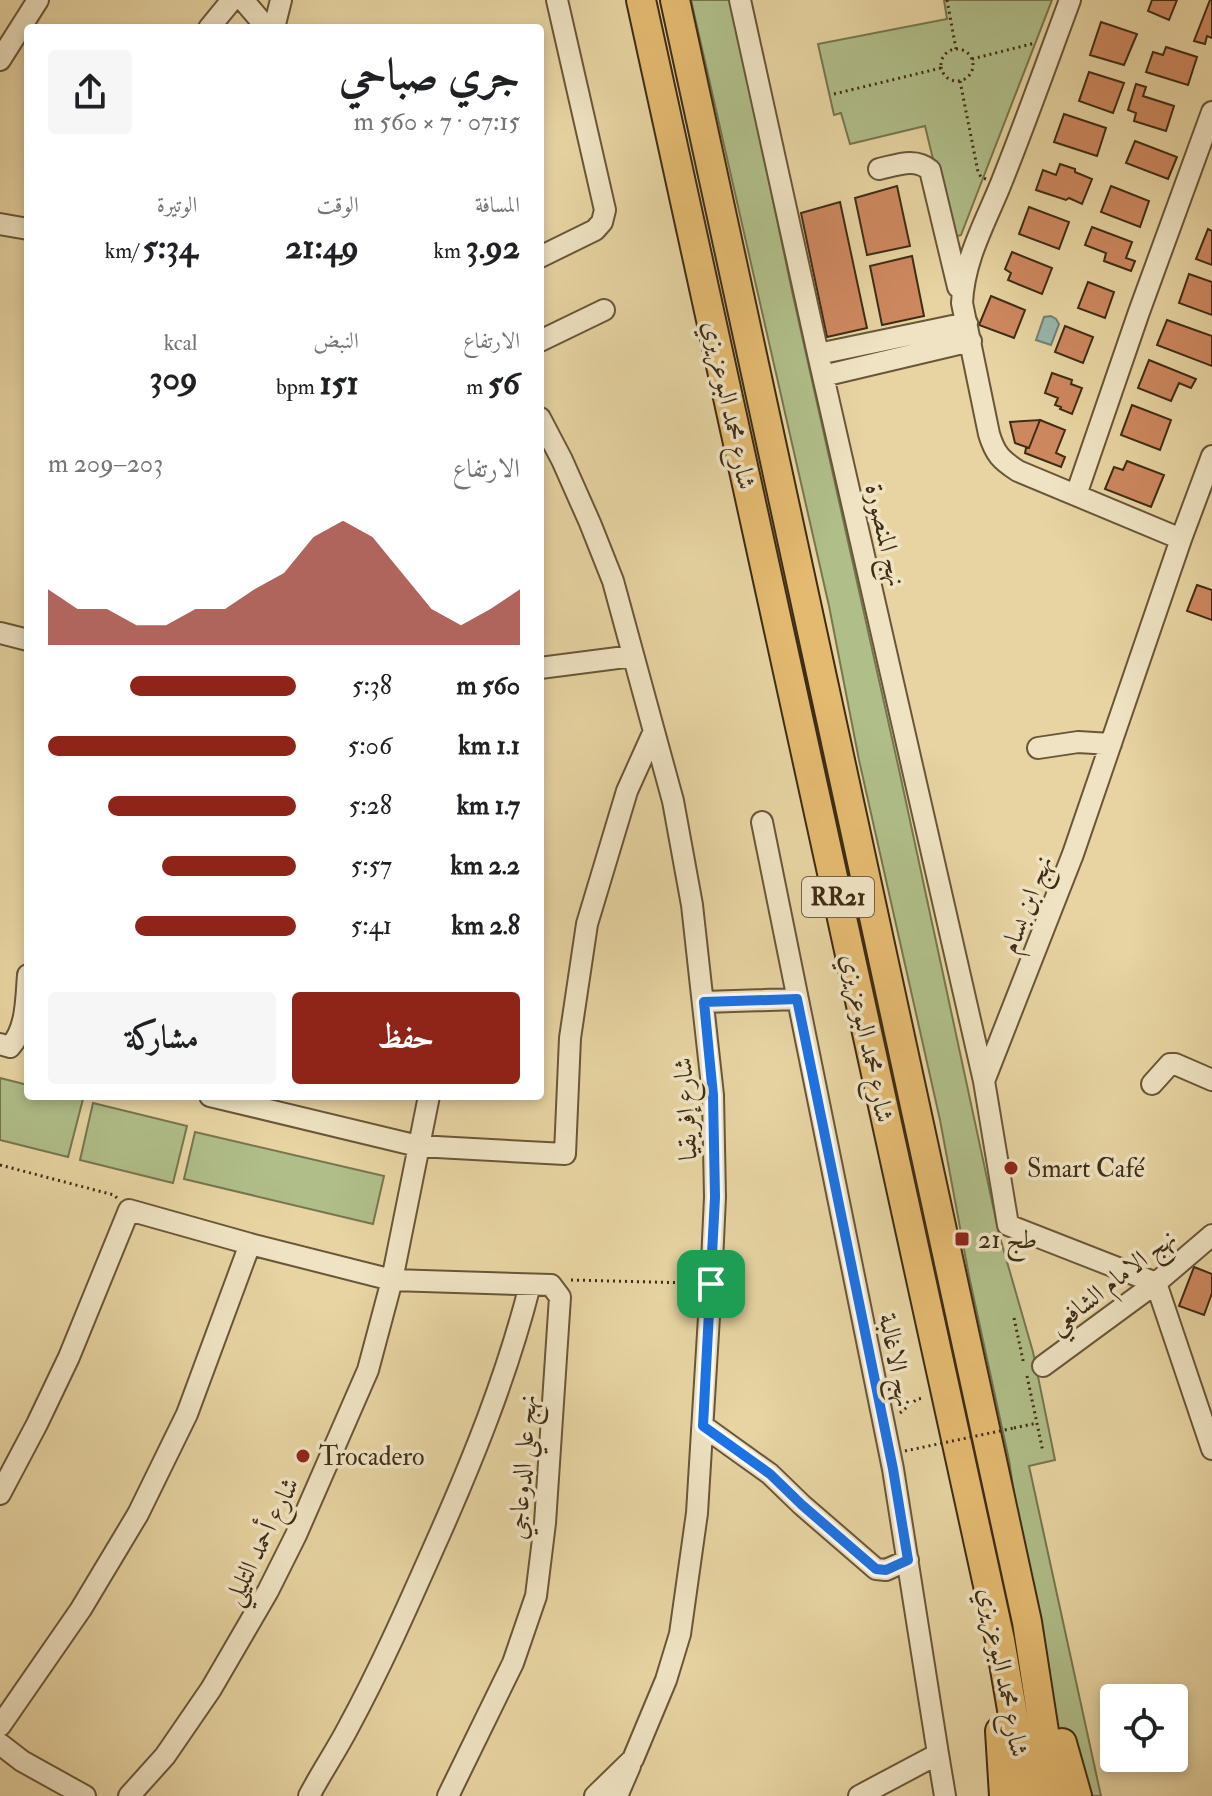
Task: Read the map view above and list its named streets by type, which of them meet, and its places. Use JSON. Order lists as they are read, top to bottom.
{
  "streets": {
    "highway": ["شارع محمد البوعزيزي", "RR21"],
    "street": [
      "نهج المنصورة",
      "نهج ابن بسام",
      "شارع إفريقيا",
      "نهج الامام الشافعي",
      "نهج الاغالبة",
      "نهج علي الدوعاجي",
      "شارع أحمد التليلي"
    ]
  },
  "crossings": [
    ["نهج المنصورة", "نهج ابن بسام"]
  ],
  "places": {
    "other": ["Smart Café", "Trocadero"],
    "transit": ["طج 21"]
  },
  "page": {
    "heading": ["جري صباحي", "07:15 · 7 × 560 m"],
    "stats": [
      ["المسافة", "3.92 km"],
      ["الوقت", "21:49"],
      ["الوتيرة", "5:34 /km"],
      ["الارتفاع", "56 m"],
      ["النبض", "151 bpm"],
      ["kcal", "309"]
    ],
    "chart": ["الارتفاع", "203–209 m"],
    "list": [
      {
        "name": "560 m",
        "note": "5:38"
      },
      {
        "name": "1.1 km",
        "note": "5:06"
      },
      {
        "name": "1.7 km",
        "note": "5:28"
      },
      {
        "name": "2.2 km",
        "note": "5:57"
      },
      {
        "name": "2.8 km",
        "note": "5:41"
      }
    ],
    "buttons": ["حفظ", "مشاركة"]
  }
}
